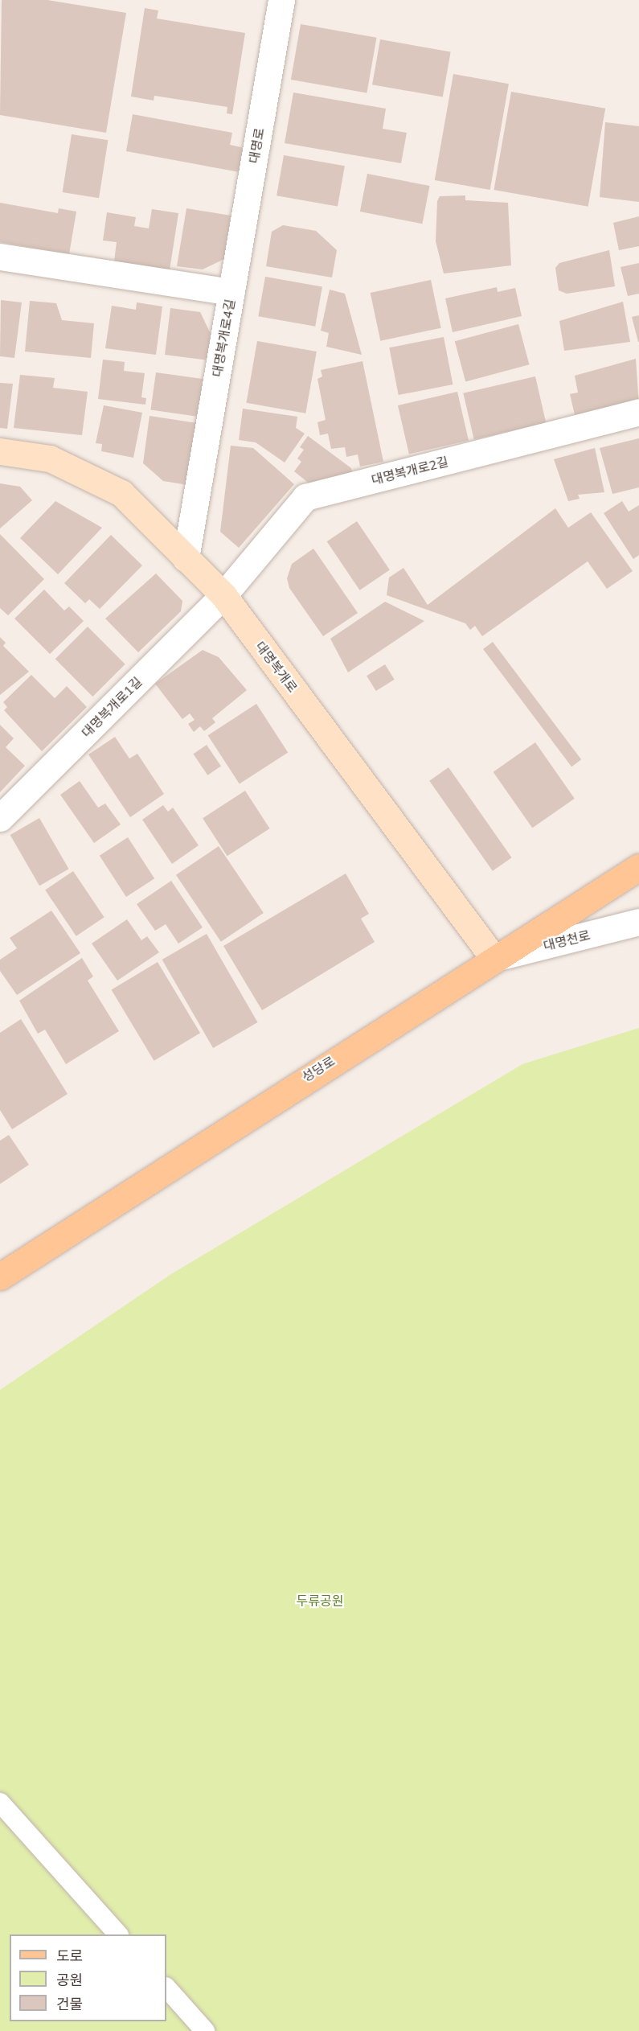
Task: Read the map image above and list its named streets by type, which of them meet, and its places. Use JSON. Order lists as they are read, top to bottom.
{
  "streets": {
    "main road": ["대명복개로", "성당로"],
    "street": [
      "대명로",
      "대명복개로4길",
      "대명복개로2길",
      "대명복개로1길",
      "대명천로"
    ]
  },
  "crossings": [
    ["대명로", "대명복개로4길"],
    ["대명복개로4길", "대명복개로"],
    ["대명복개로2길", "대명복개로"],
    ["대명복개로2길", "대명복개로1길"],
    ["대명복개로", "대명복개로1길"],
    ["대명복개로", "대명천로"],
    ["대명복개로", "성당로"],
    ["대명천로", "성당로"]
  ],
  "parks": ["두류공원"],
  "legend": ["도로", "공원", "건물"]
}
